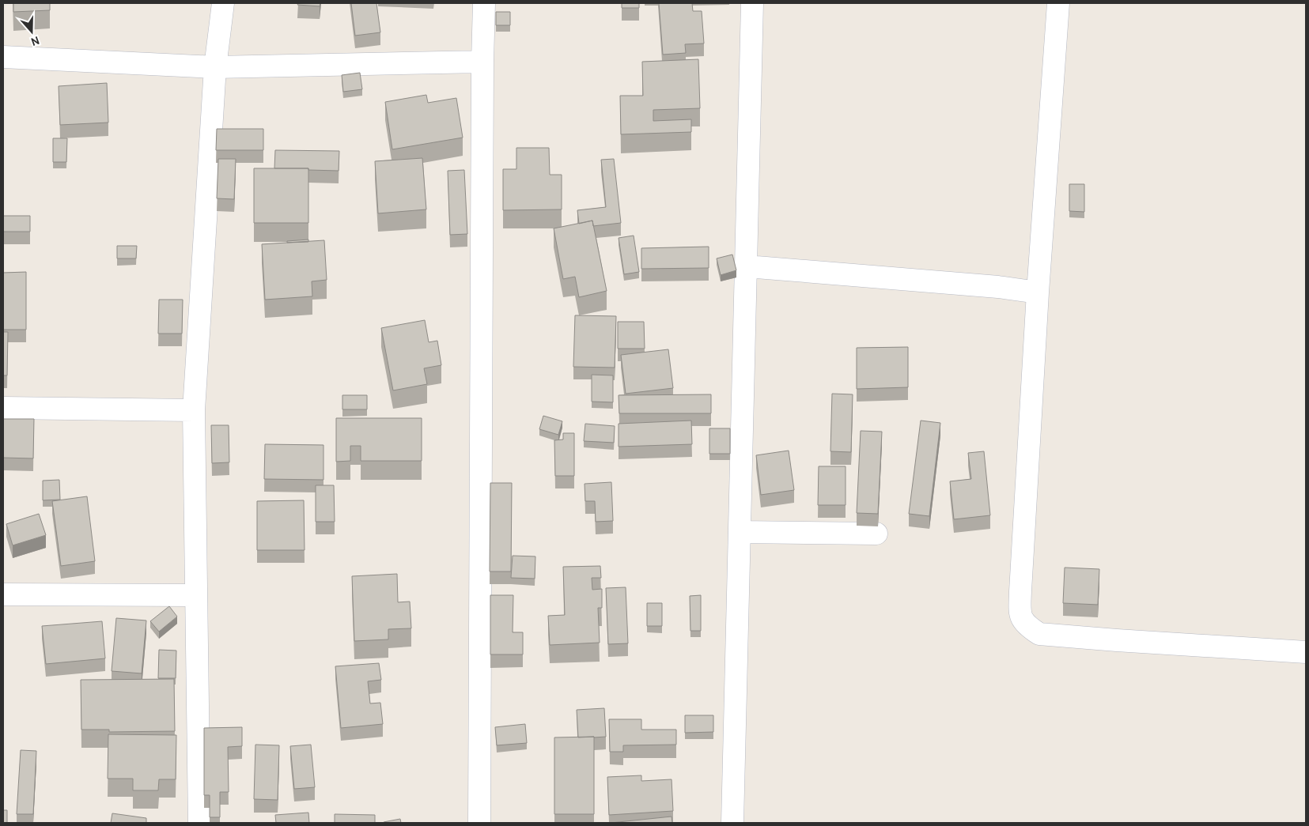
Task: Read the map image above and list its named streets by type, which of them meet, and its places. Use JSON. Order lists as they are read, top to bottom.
{
  "north": "bottom"
}
